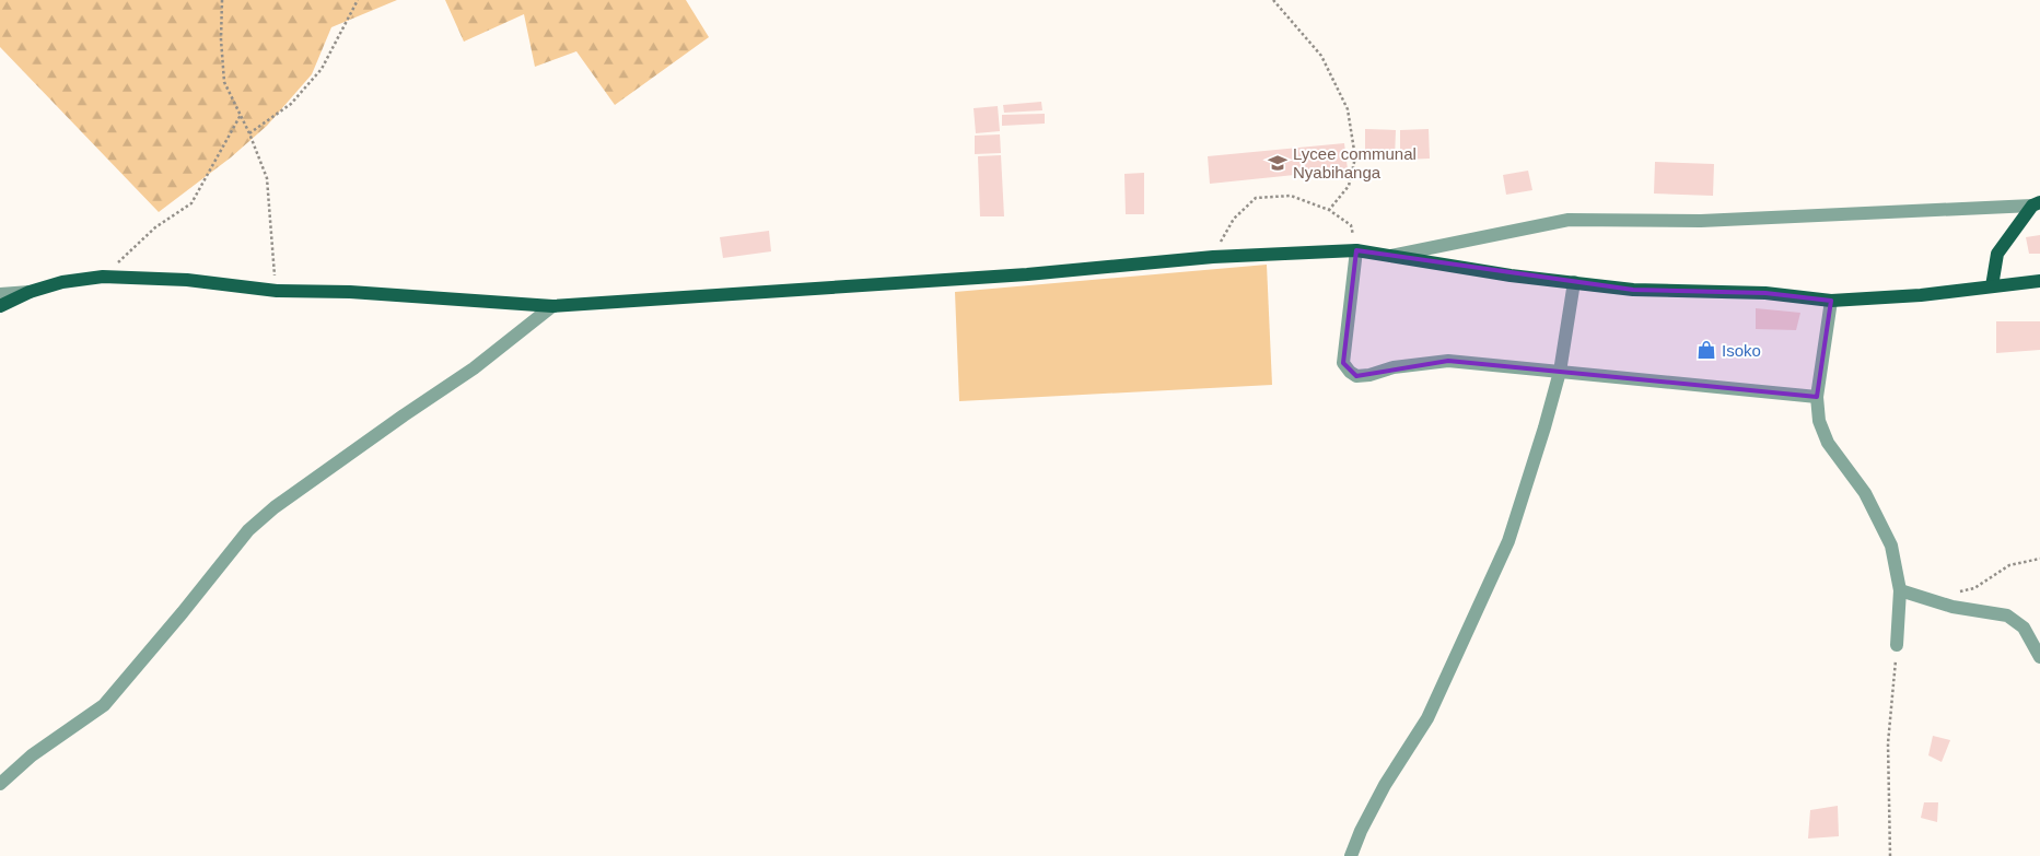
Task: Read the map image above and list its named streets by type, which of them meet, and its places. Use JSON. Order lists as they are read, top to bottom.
{
  "places": {
    "school or university": ["Lycee communal Nyabihanga"],
    "shop": ["Isoko"]
  }
}
